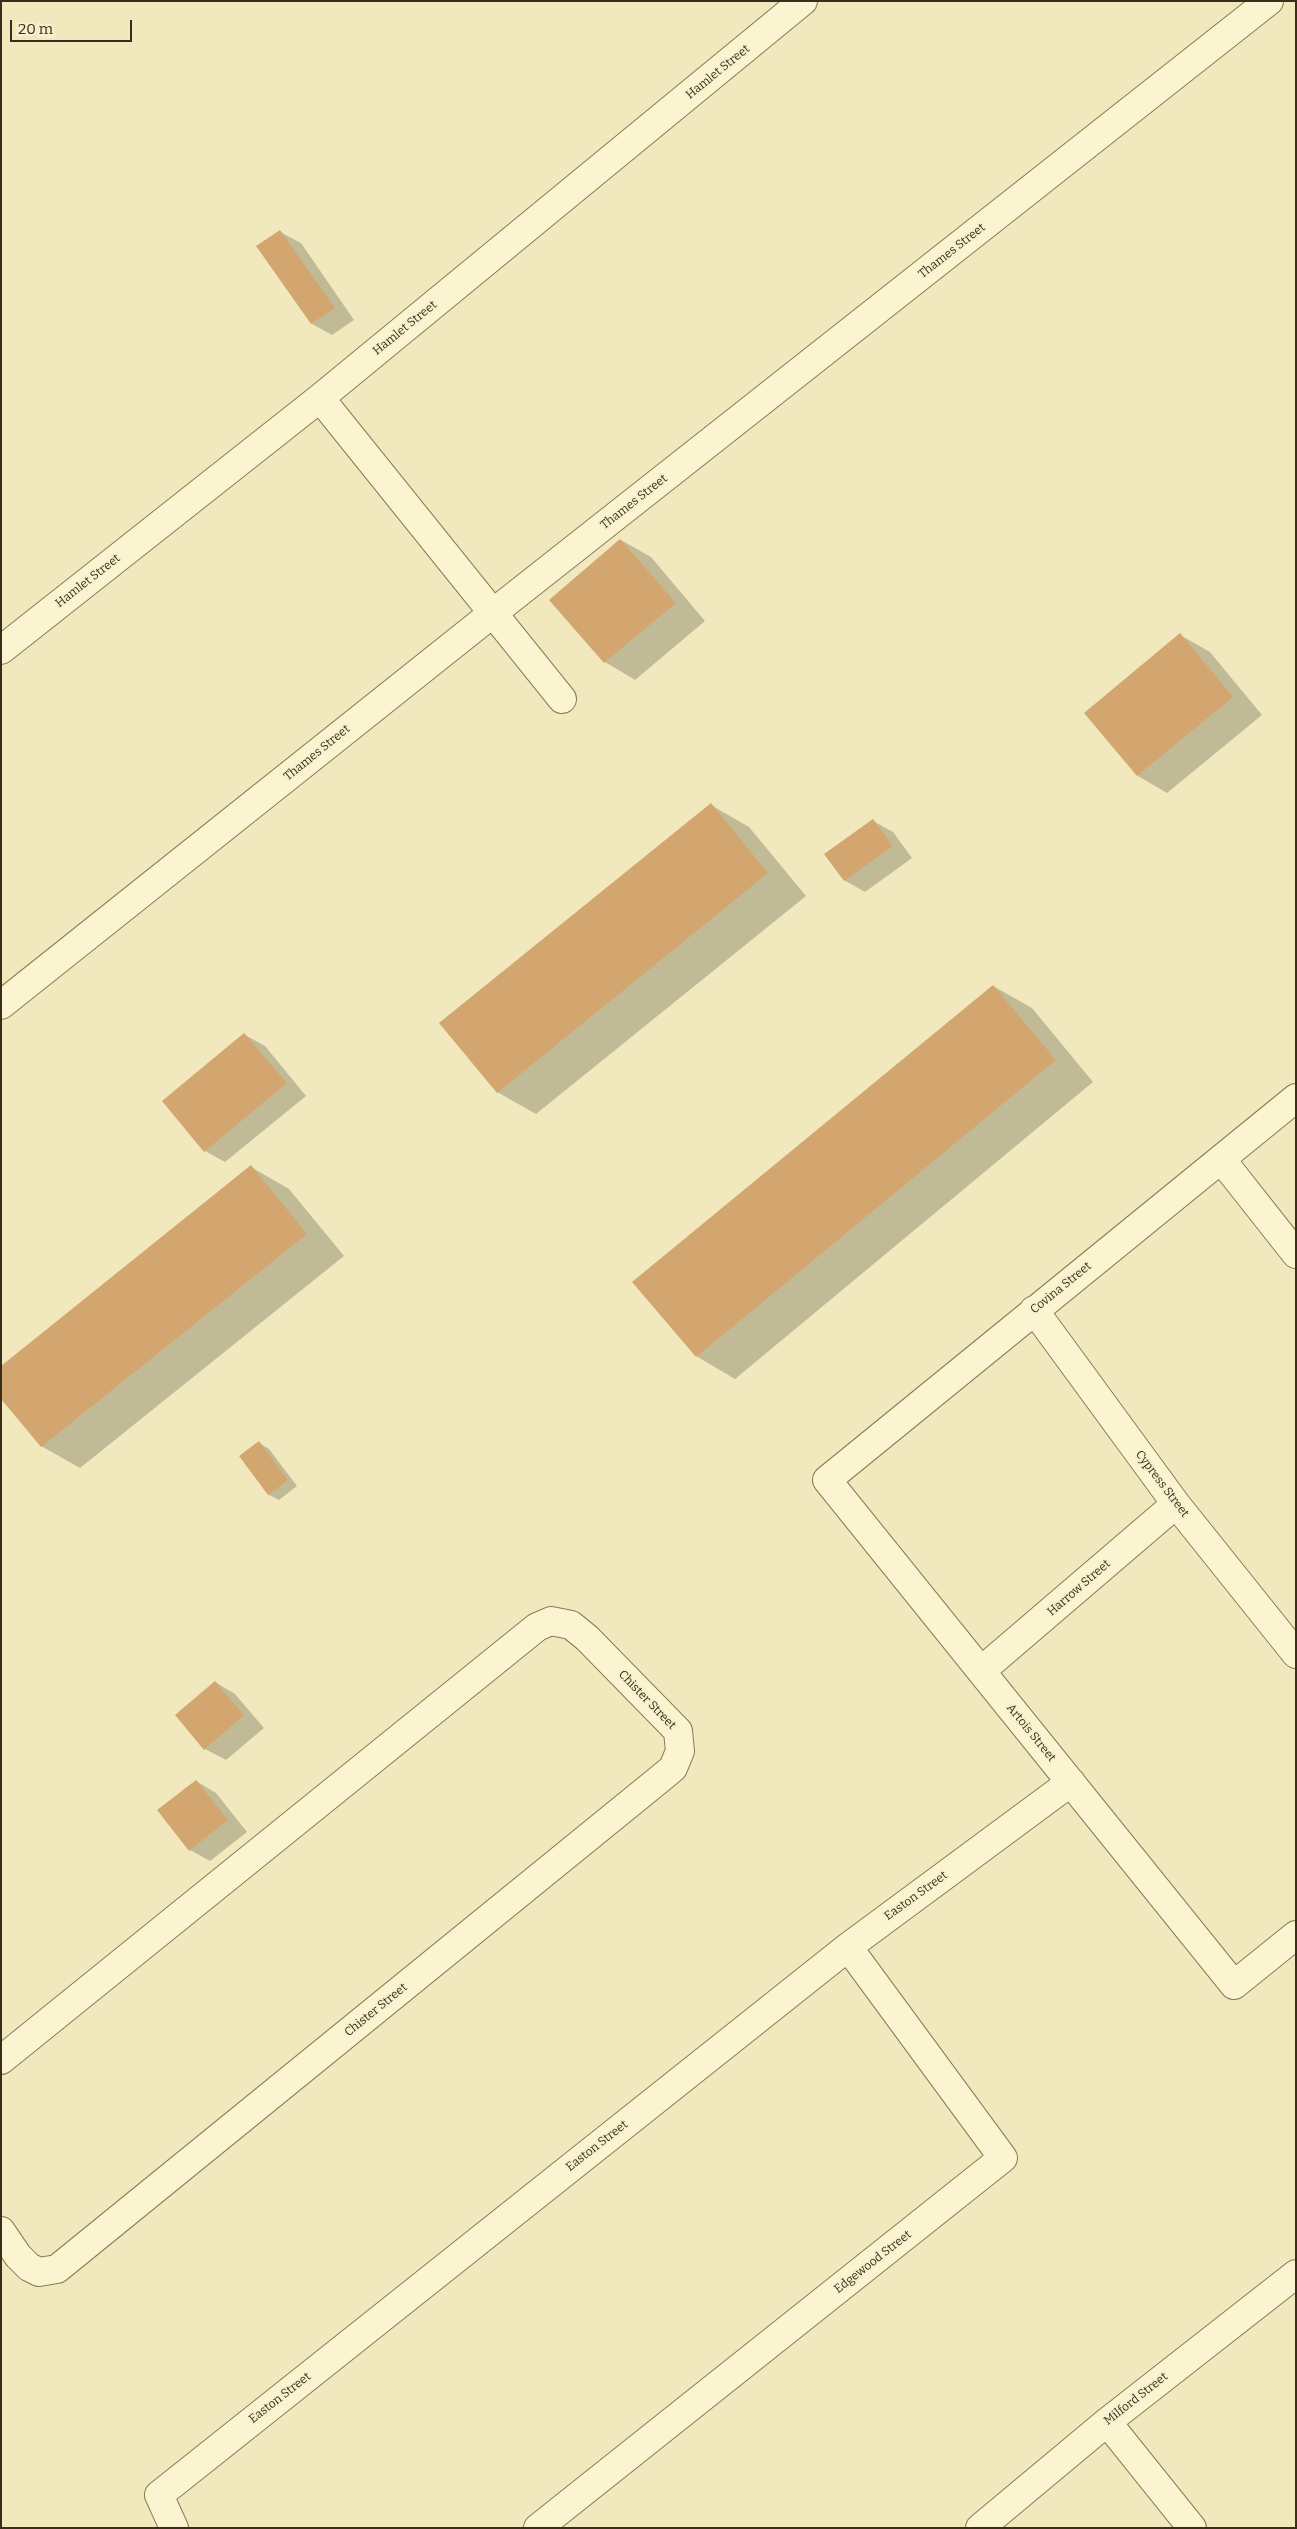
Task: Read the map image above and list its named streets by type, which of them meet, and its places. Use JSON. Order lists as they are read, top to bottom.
{
  "streets": {
    "street": [
      "Hamlet Street",
      "Thames Street",
      "Covina Street",
      "Cypress Street",
      "Harrow Street",
      "Chister Street",
      "Artois Street",
      "Easton Street",
      "Edgewood Street",
      "Milford Street"
    ]
  },
  "crossings": [
    ["Covina Street", "Cypress Street"],
    ["Covina Street", "Artois Street"],
    ["Cypress Street", "Harrow Street"],
    ["Harrow Street", "Artois Street"],
    ["Artois Street", "Easton Street"],
    ["Easton Street", "Edgewood Street"]
  ],
  "scale_bar": "20 m"
}
